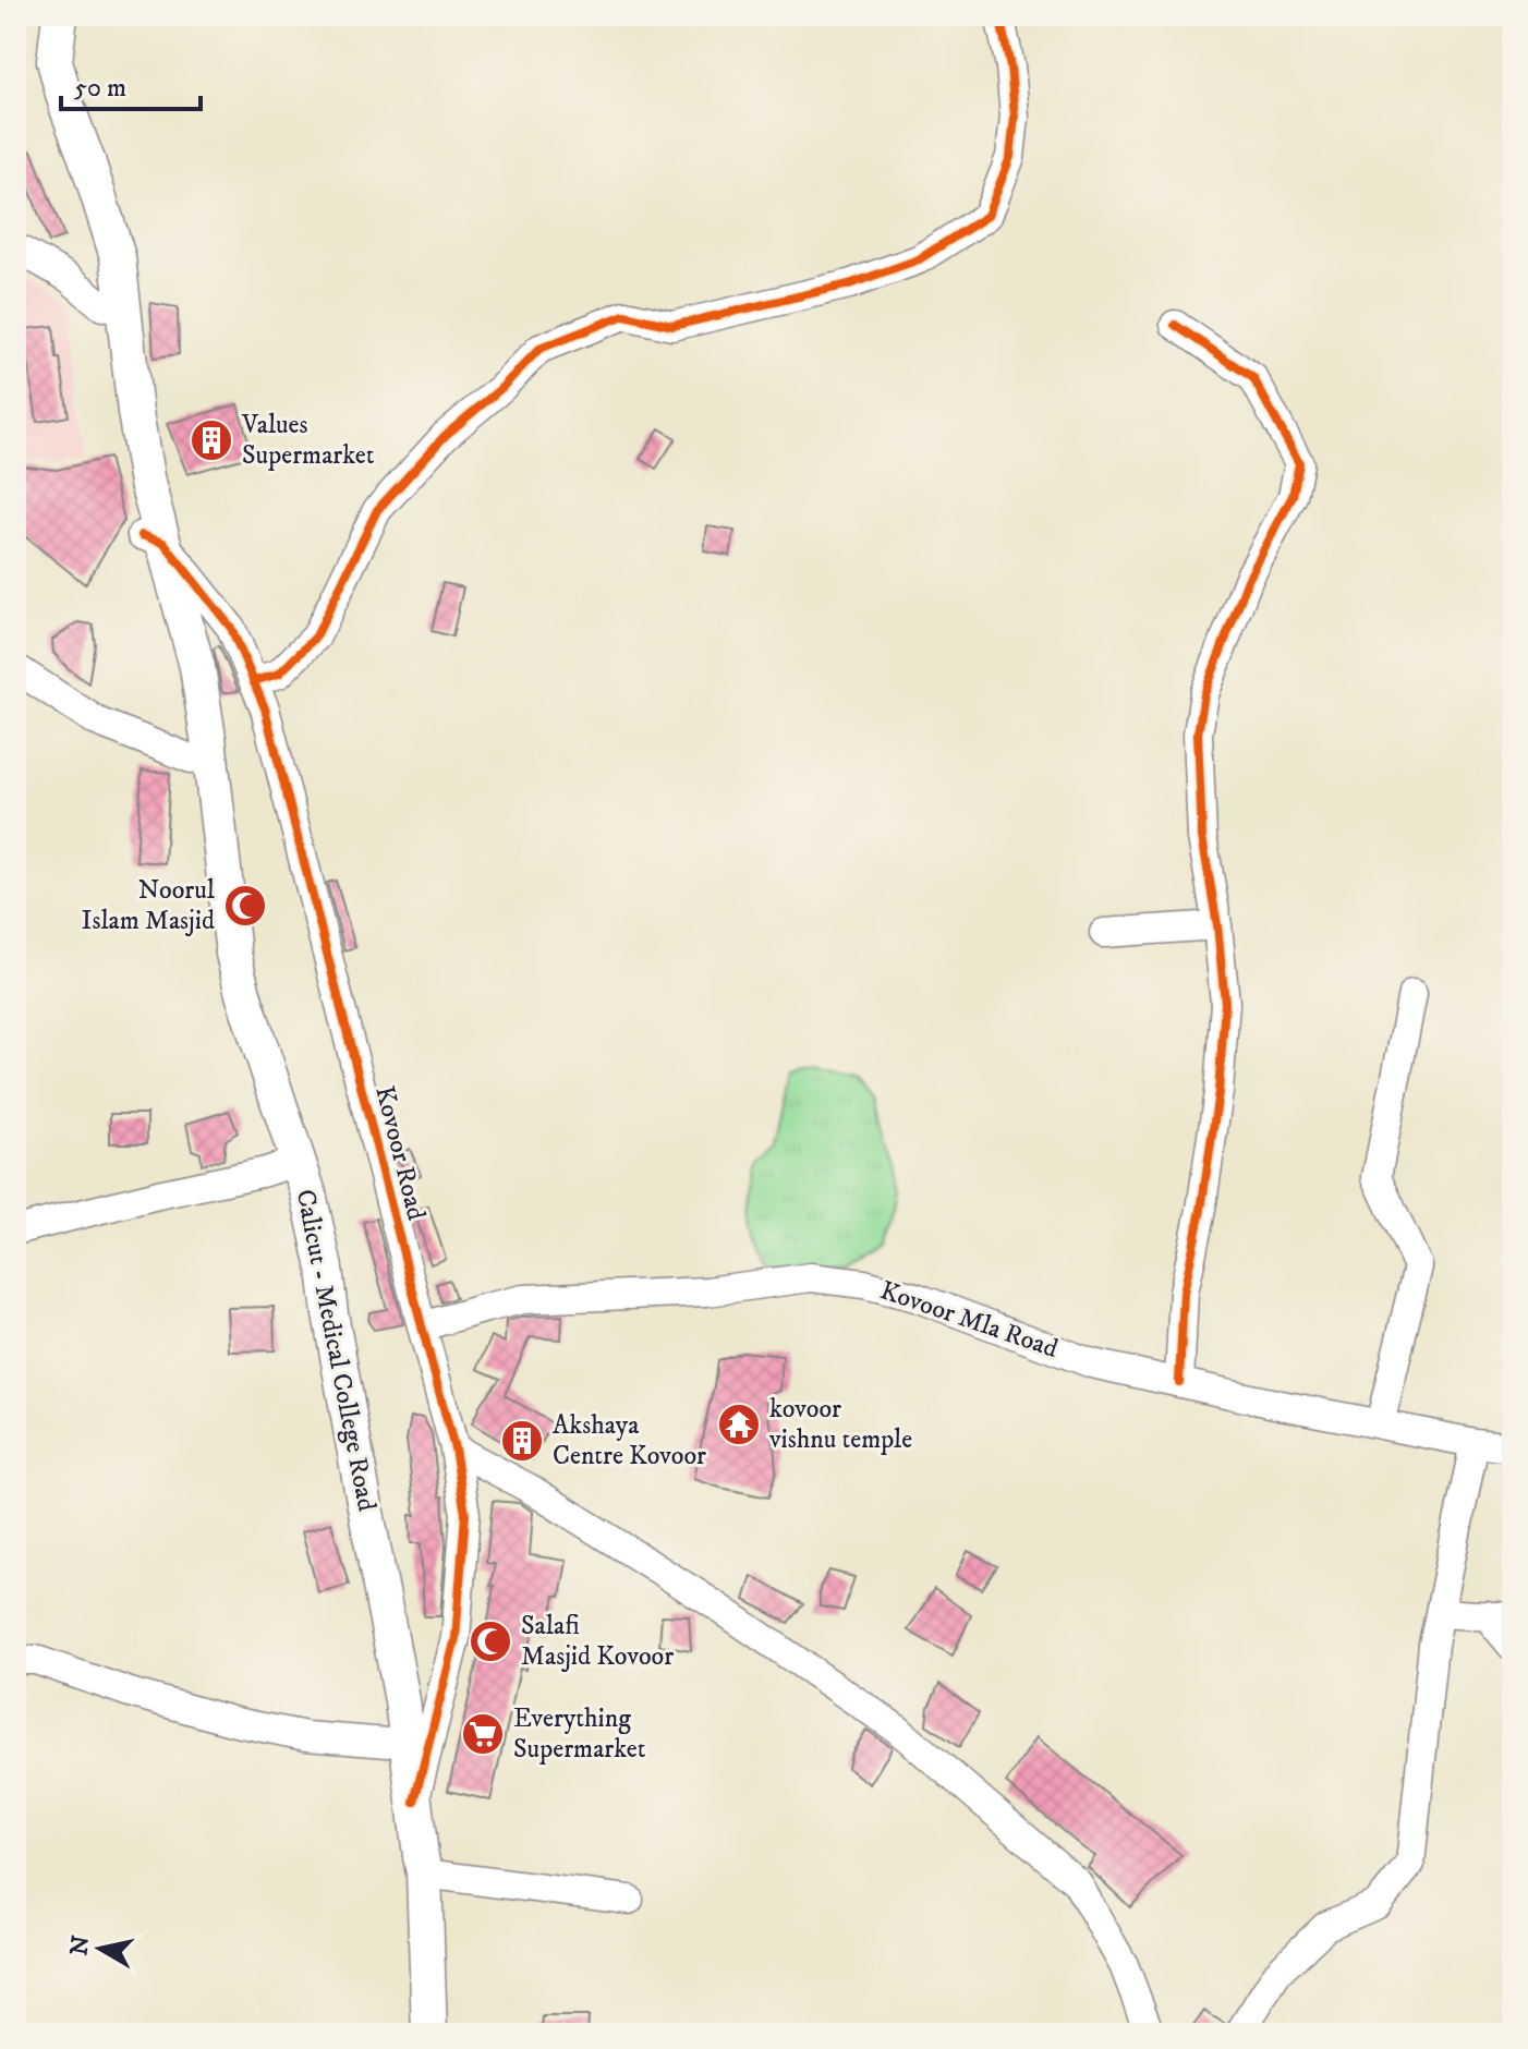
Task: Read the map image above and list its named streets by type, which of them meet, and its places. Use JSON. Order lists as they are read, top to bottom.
{
  "streets": {
    "main road": ["Calicut - Medical College Road"],
    "street": ["Kovoor Road", "Kovoor Mla Road"]
  },
  "crossings": [
    ["Kovoor Road", "Kovoor Mla Road"],
    ["Kovoor Road", "Calicut - Medical College Road"]
  ],
  "places": {
    "building": ["Values Supermarket", "Akshaya Centre Kovoor"],
    "mosque": ["Noorul Islam Masjid", "Salafi Masjid Kovoor"],
    "temple": ["kovoor vishnu temple"],
    "supermarket": ["Everything Supermarket"]
  },
  "scale_bar": "50 m",
  "north": "left"
}
